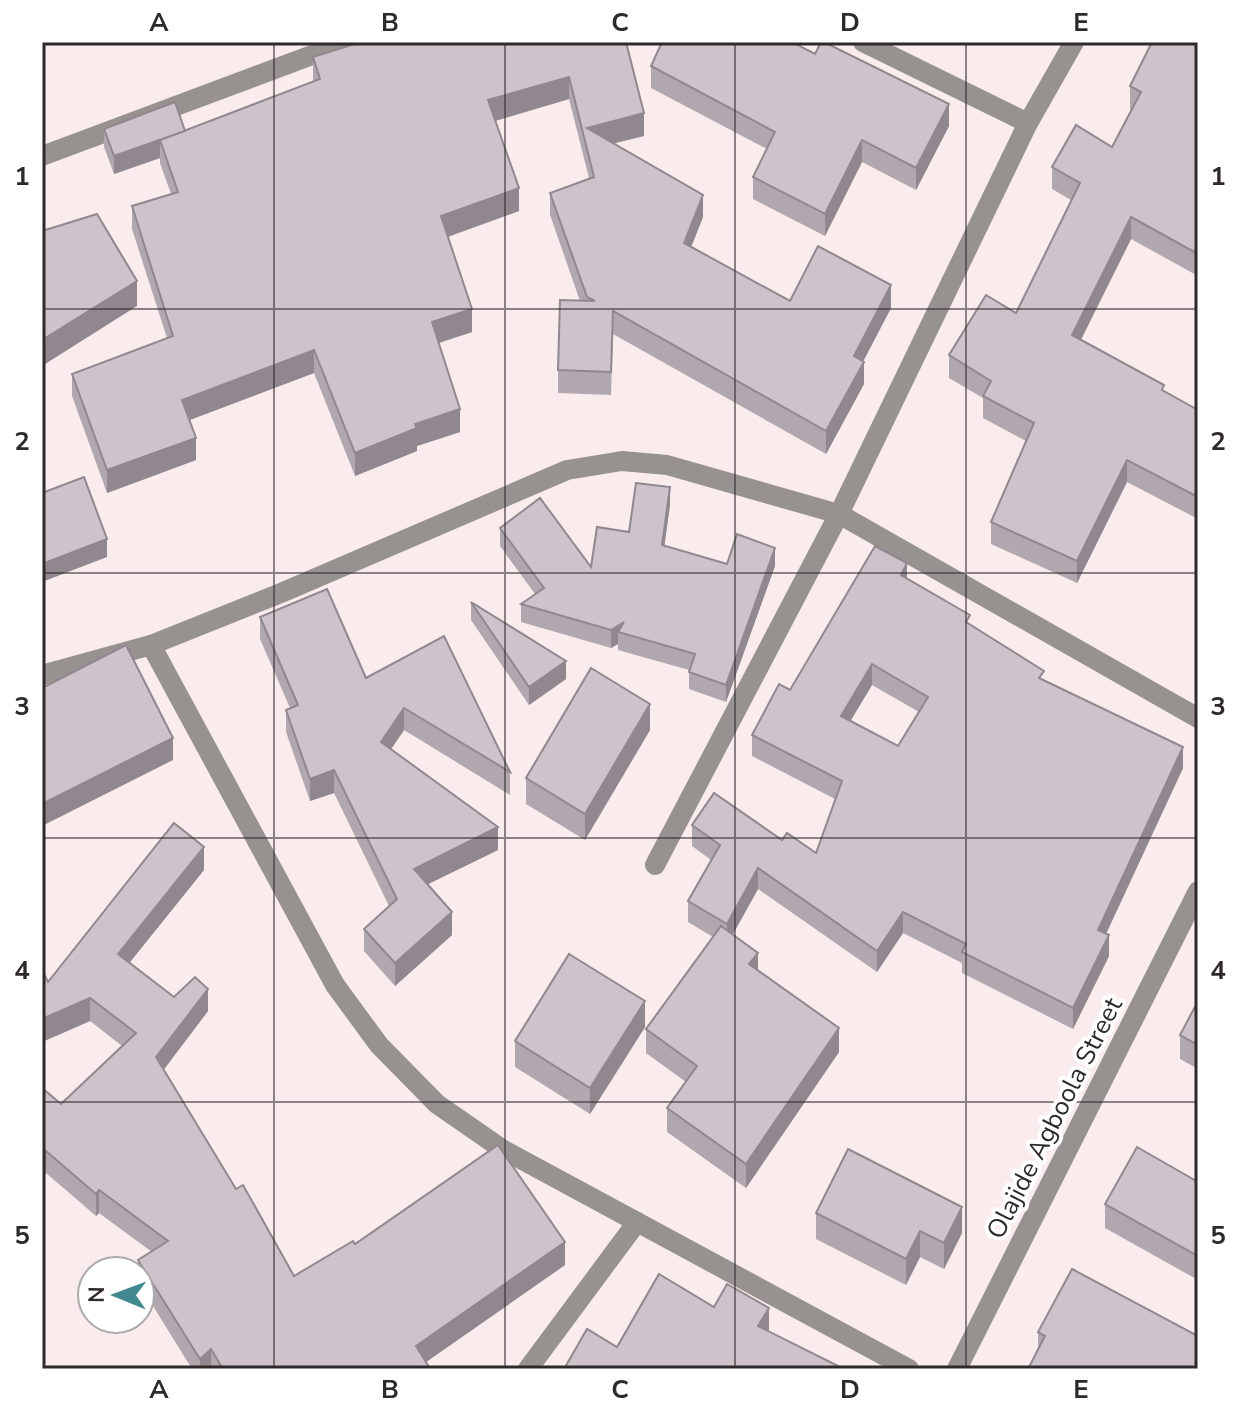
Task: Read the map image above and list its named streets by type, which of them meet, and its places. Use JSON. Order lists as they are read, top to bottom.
{
  "streets": {
    "street": ["Olajide Agboola Street"]
  },
  "north": "left",
  "grid": {
    "columns": [
      "A",
      "B",
      "C",
      "D",
      "E"
    ],
    "rows": [
      "1",
      "2",
      "3",
      "4",
      "5"
    ]
  }
}
